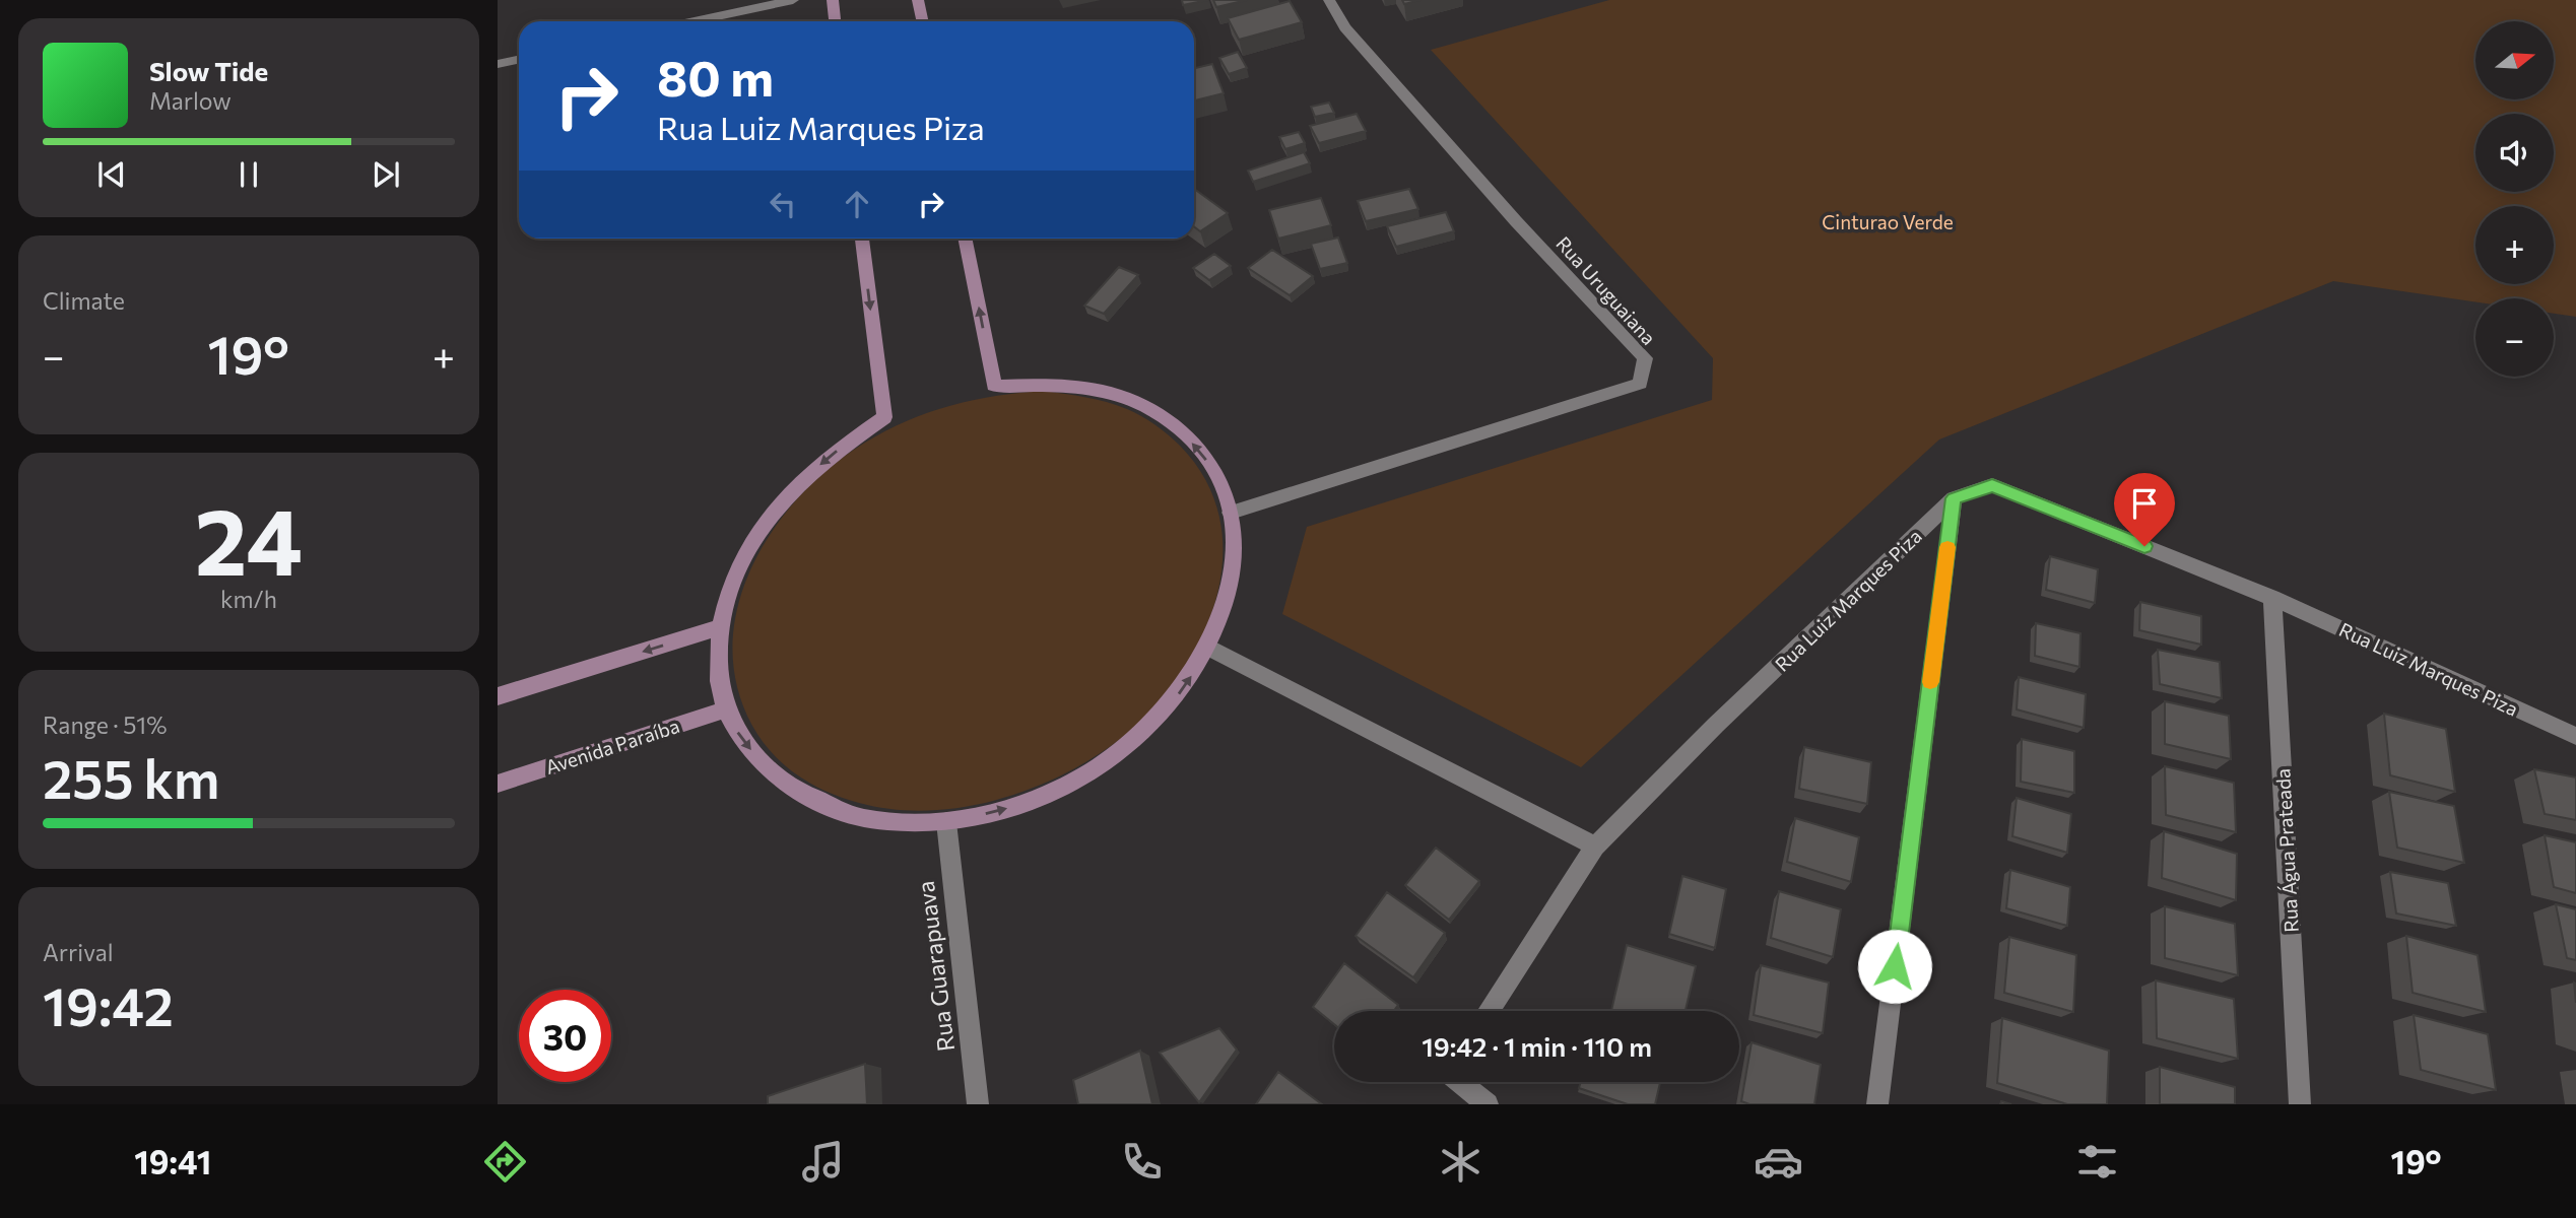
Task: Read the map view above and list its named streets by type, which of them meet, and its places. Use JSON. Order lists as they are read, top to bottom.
{
  "streets": {
    "street": [
      "Rua Uruguaiana",
      "Rua Luiz Marques Piza",
      "Avenida Paraíba",
      "Rua Água Prateada",
      "Rua Guarapuava"
    ]
  },
  "crossings": [
    ["Rua Luiz Marques Piza", "Rua Água Prateada"]
  ],
  "parks": ["Cinturao Verde"],
  "north": "right",
  "page": {
    "map_buttons": ["+", "−"],
    "turn": ["80 m", "Rua Luiz Marques Piza"],
    "song": ["Slow Tide", "Marlow"],
    "tile": [
      "Climate",
      ["24", "km/h"],
      ["Range · 51%", "255 km"],
      ["Arrival", "19:42"]
    ],
    "heat": ["−", "19°", "+"],
    "limit": "30",
    "trip": "19:42 · 1 min · 110 m",
    "tabs": ["19:41", "19°"]
  }
}
